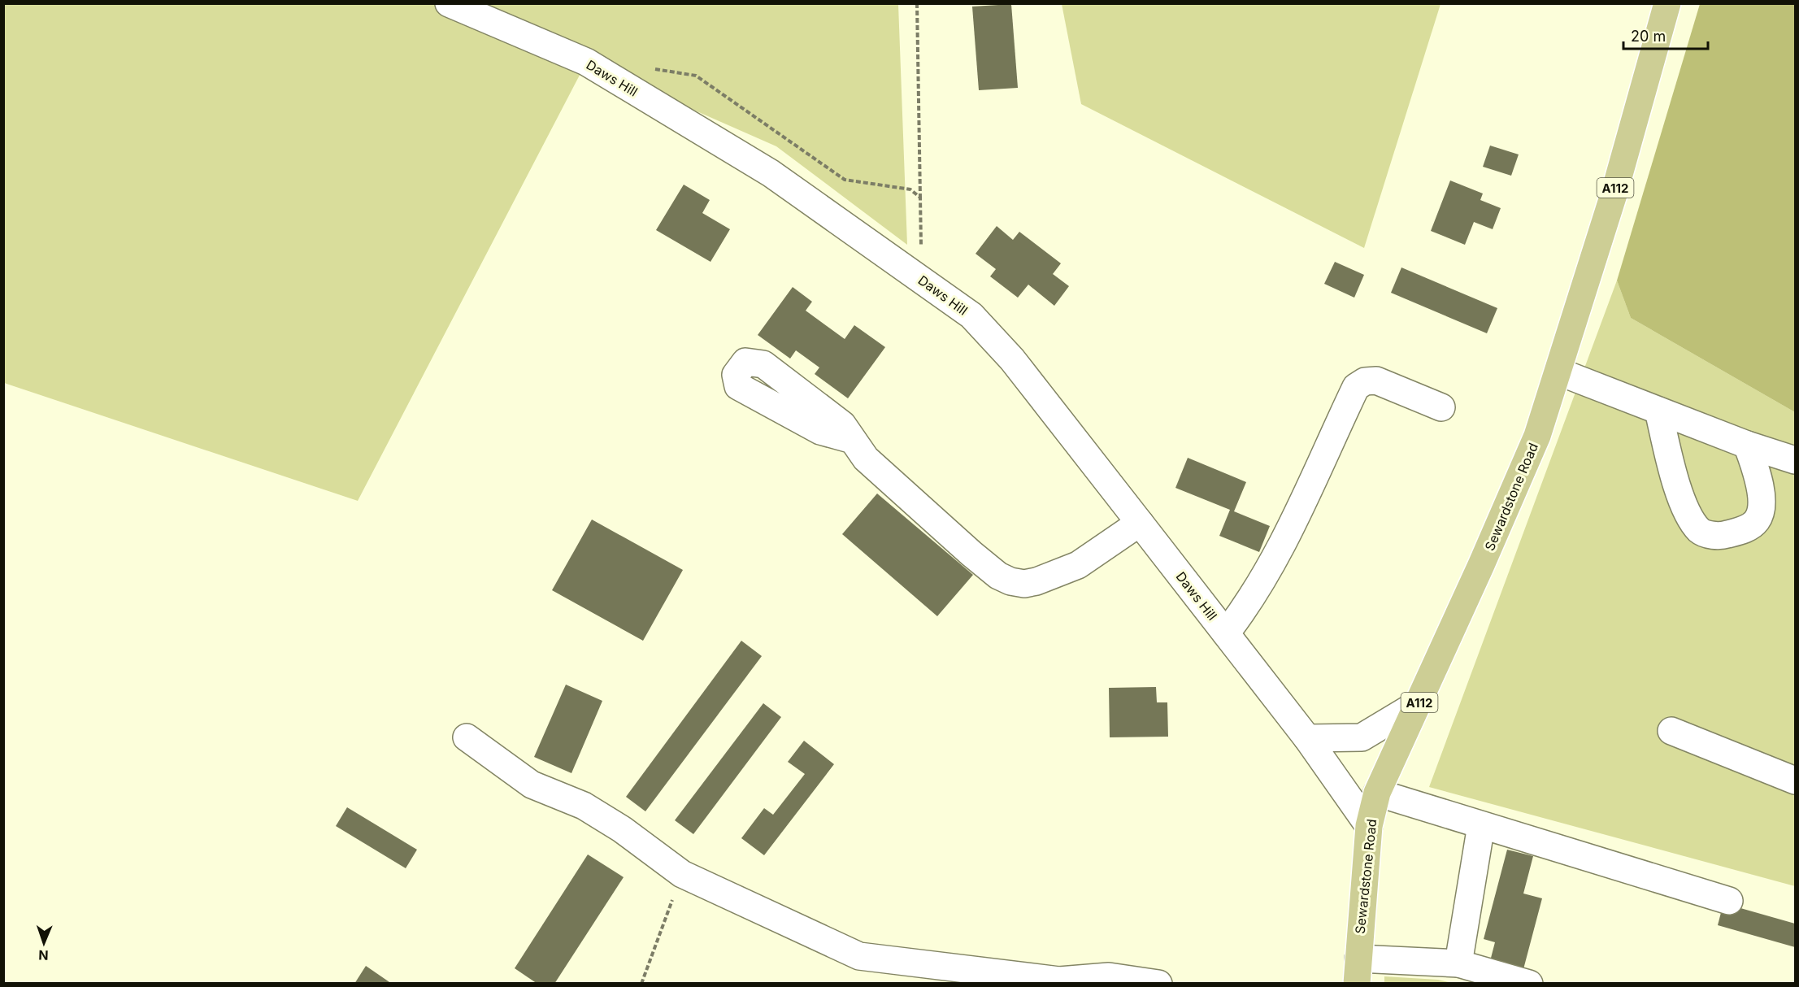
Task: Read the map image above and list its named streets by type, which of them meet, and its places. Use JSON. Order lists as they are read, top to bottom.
{
  "streets": {
    "main road": ["A112", "Sewardstone Road"],
    "street": ["Daws Hill"]
  },
  "crossings": [
    ["Daws Hill", "Sewardstone Road"]
  ],
  "scale_bar": "20 m",
  "north": "bottom"
}
